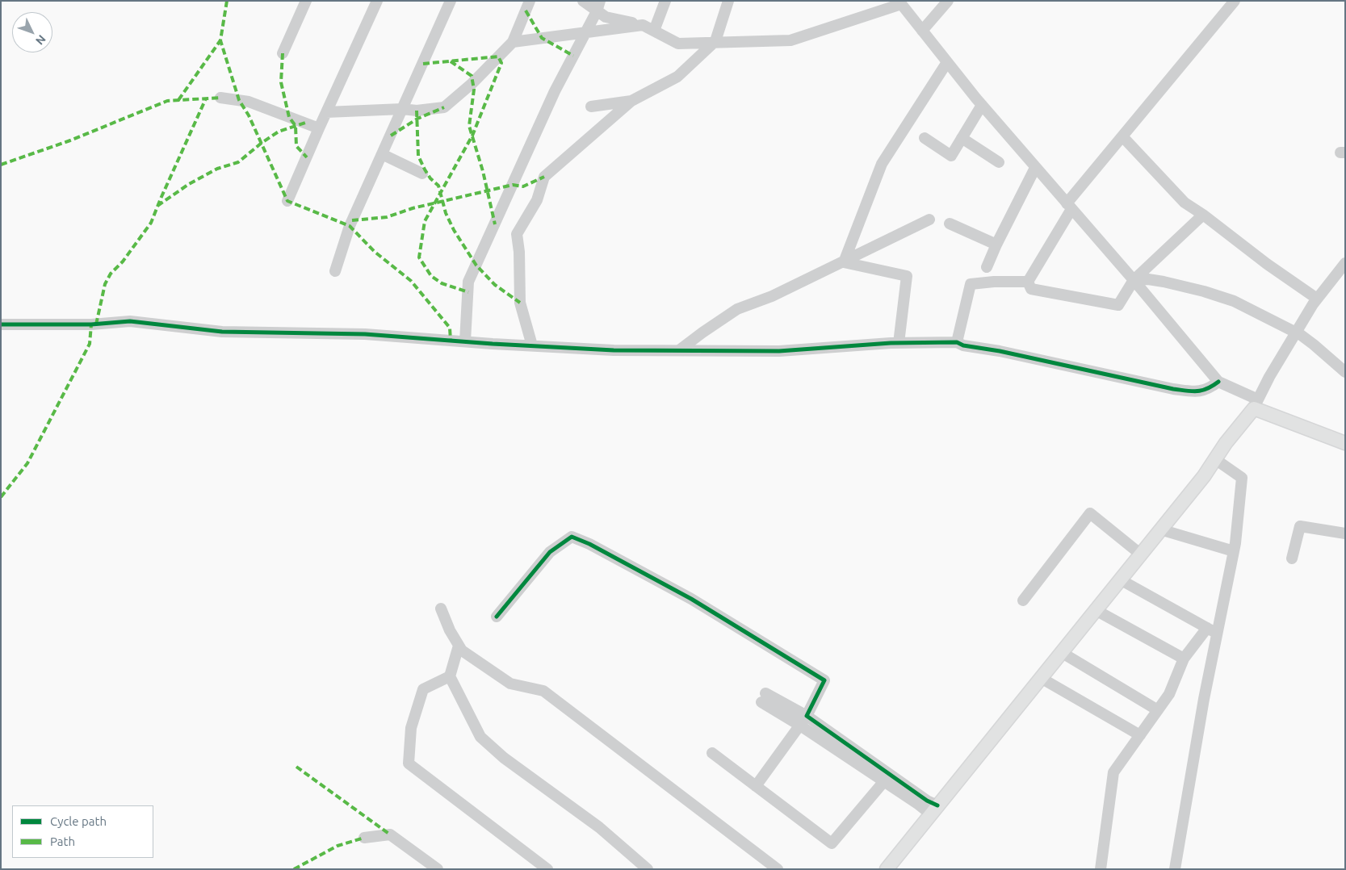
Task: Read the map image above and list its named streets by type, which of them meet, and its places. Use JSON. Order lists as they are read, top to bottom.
{
  "legend": ["Cycle path", "Path"],
  "north": "bottom right"
}
